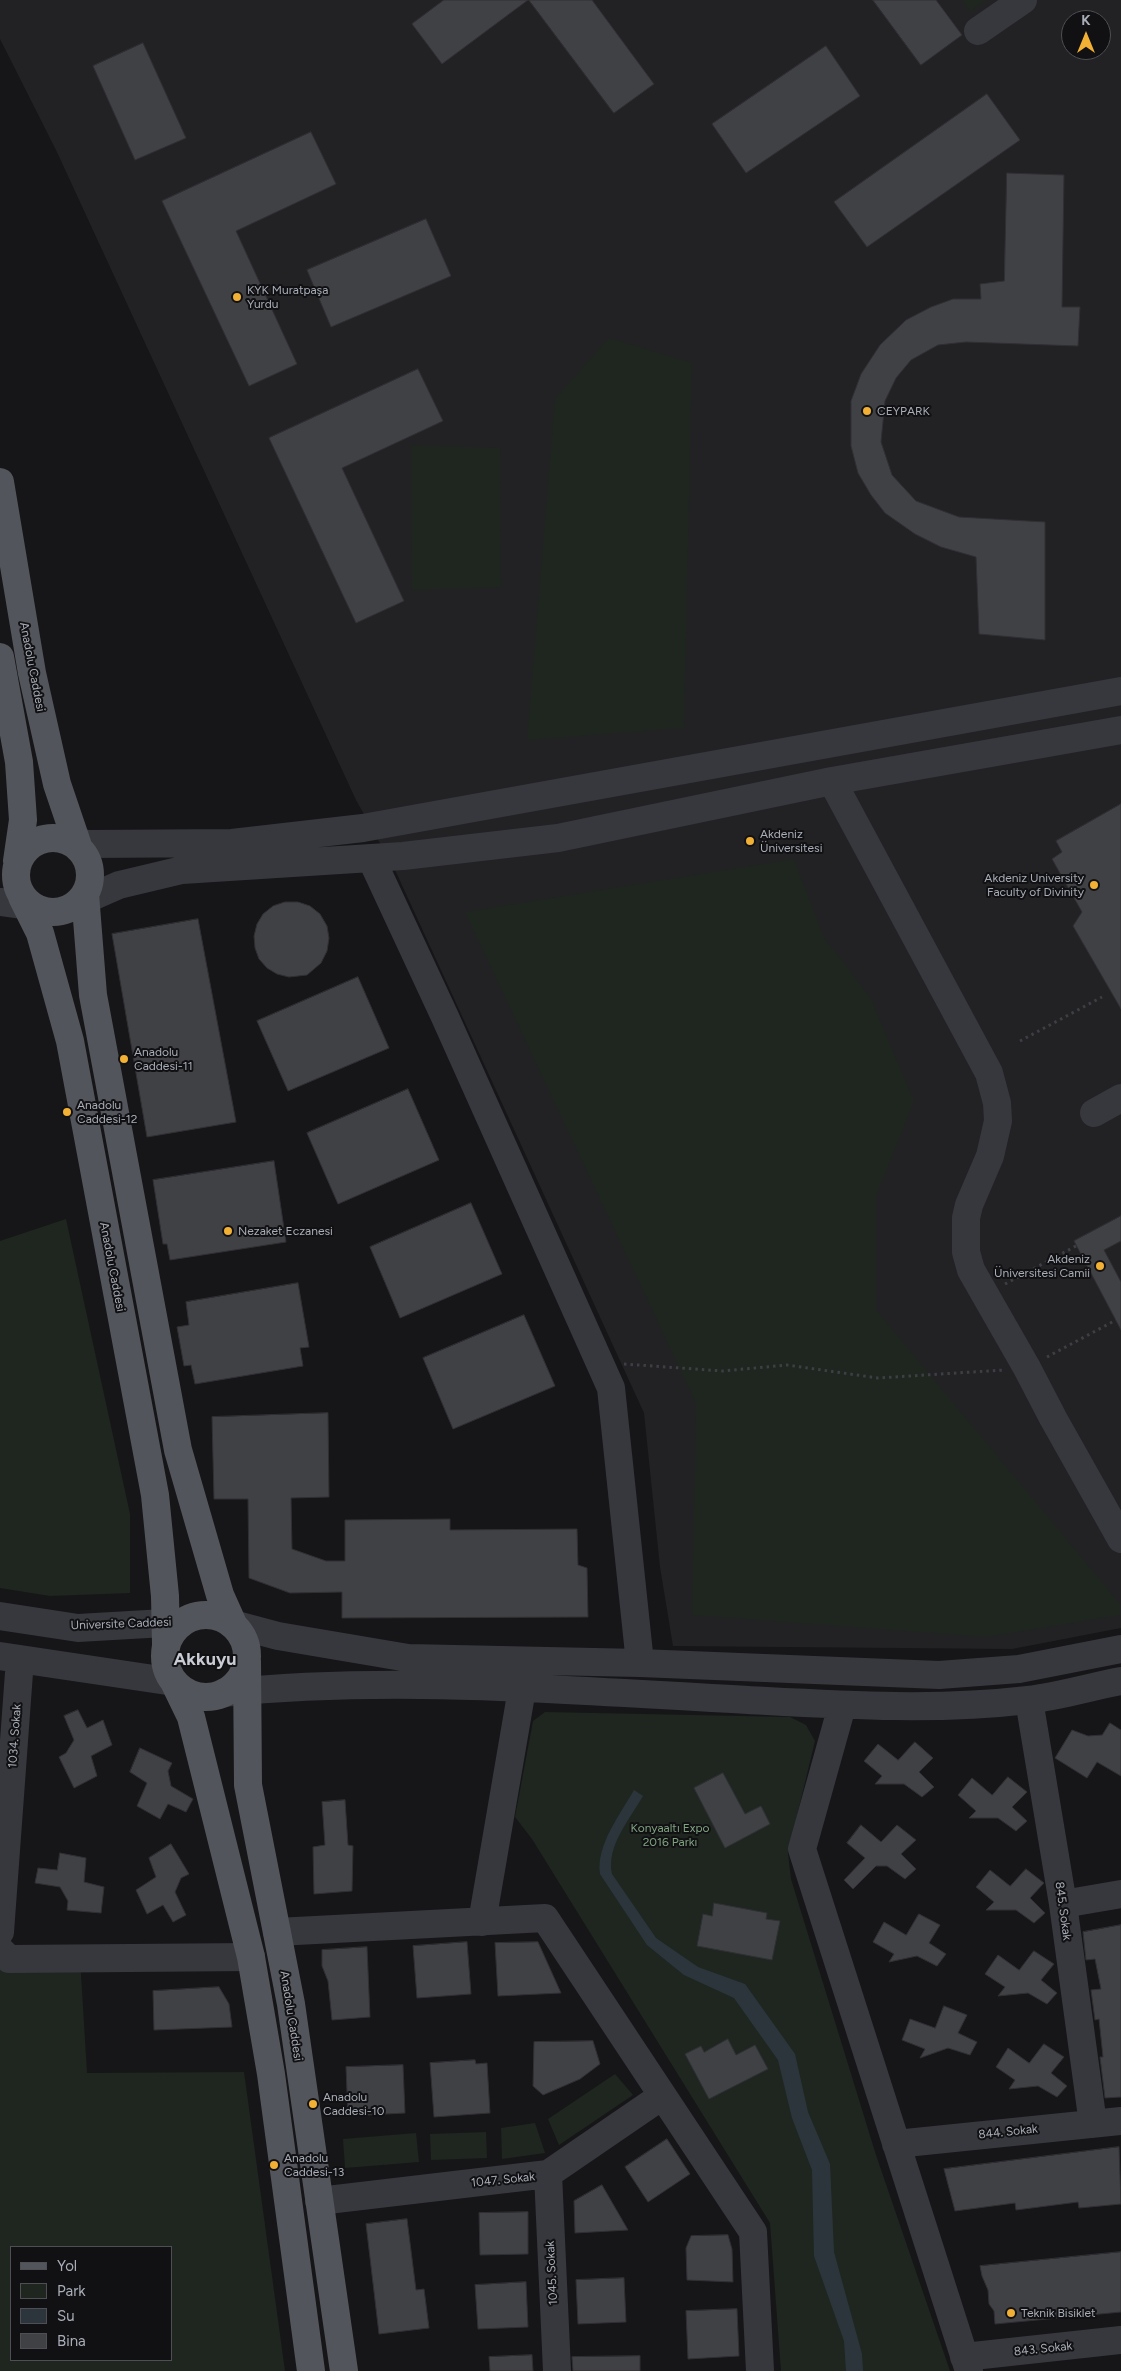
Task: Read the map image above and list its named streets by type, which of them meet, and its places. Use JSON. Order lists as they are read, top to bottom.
{
  "streets": {
    "main road": ["Anadolu Caddesi"],
    "street": [
      "Universite Caddesi",
      "1034. Sokak",
      "845. Sokak",
      "844. Sokak",
      "1047. Sokak",
      "1045. Sokak",
      "843. Sokak"
    ]
  },
  "crossings": [
    ["Anadolu Caddesi", "Universite Caddesi"],
    ["Anadolu Caddesi", "1047. Sokak"],
    ["845. Sokak", "844. Sokak"],
    ["1047. Sokak", "1045. Sokak"]
  ],
  "districts": ["Akkuyu"],
  "parks": ["Konyaaltı Expo 2016 Parkı"],
  "places": [
    "KYK Muratpaşa Yurdu",
    "CEYPARK",
    "Akdeniz Üniversitesi",
    "Akdeniz University Faculty of Divinity",
    "Anadolu Caddesi-11",
    "Anadolu Caddesi-12",
    "Nezaket Eczanesi",
    "Akdeniz Üniversitesi Camii",
    "Anadolu Caddesi-10",
    "Anadolu Caddesi-13",
    "Teknik Bisiklet"
  ],
  "legend": [
    "Yol",
    "Park",
    "Su",
    "Bina"
  ],
  "north": "top"
}
